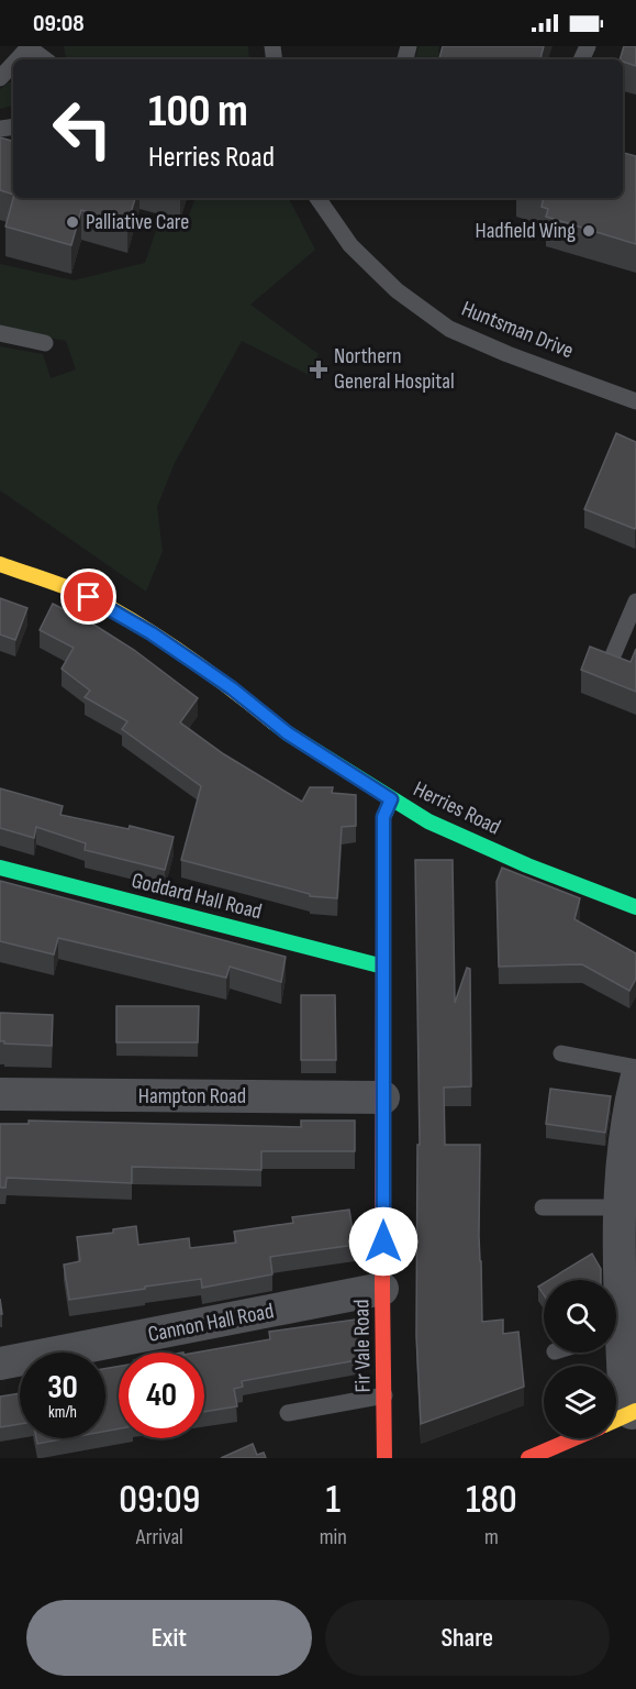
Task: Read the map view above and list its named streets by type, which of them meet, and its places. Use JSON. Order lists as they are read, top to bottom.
{
  "streets": {
    "street": [
      "Herries Road",
      "Goddard Hall Road",
      "Hampton Road",
      "Cannon Hall Road",
      "Fir Vale Road"
    ],
    "lane": ["Huntsman Drive"]
  },
  "crossings": [
    ["Herries Road", "Fir Vale Road"],
    ["Goddard Hall Road", "Fir Vale Road"],
    ["Hampton Road", "Fir Vale Road"],
    ["Cannon Hall Road", "Fir Vale Road"]
  ],
  "places": {
    "other": ["Palliative Care", "Hadfield Wing"],
    "health": ["Northern General Hospital"]
  },
  "page": {
    "status": "09:08",
    "turn": ["100 m", "Herries Road"],
    "speed": "30 km/h",
    "limit": "40",
    "eta": [
      "09:09",
      "Arrival",
      "1",
      "min",
      "180",
      "m"
    ],
    "buttons": ["Exit", "Share"]
  }
}
